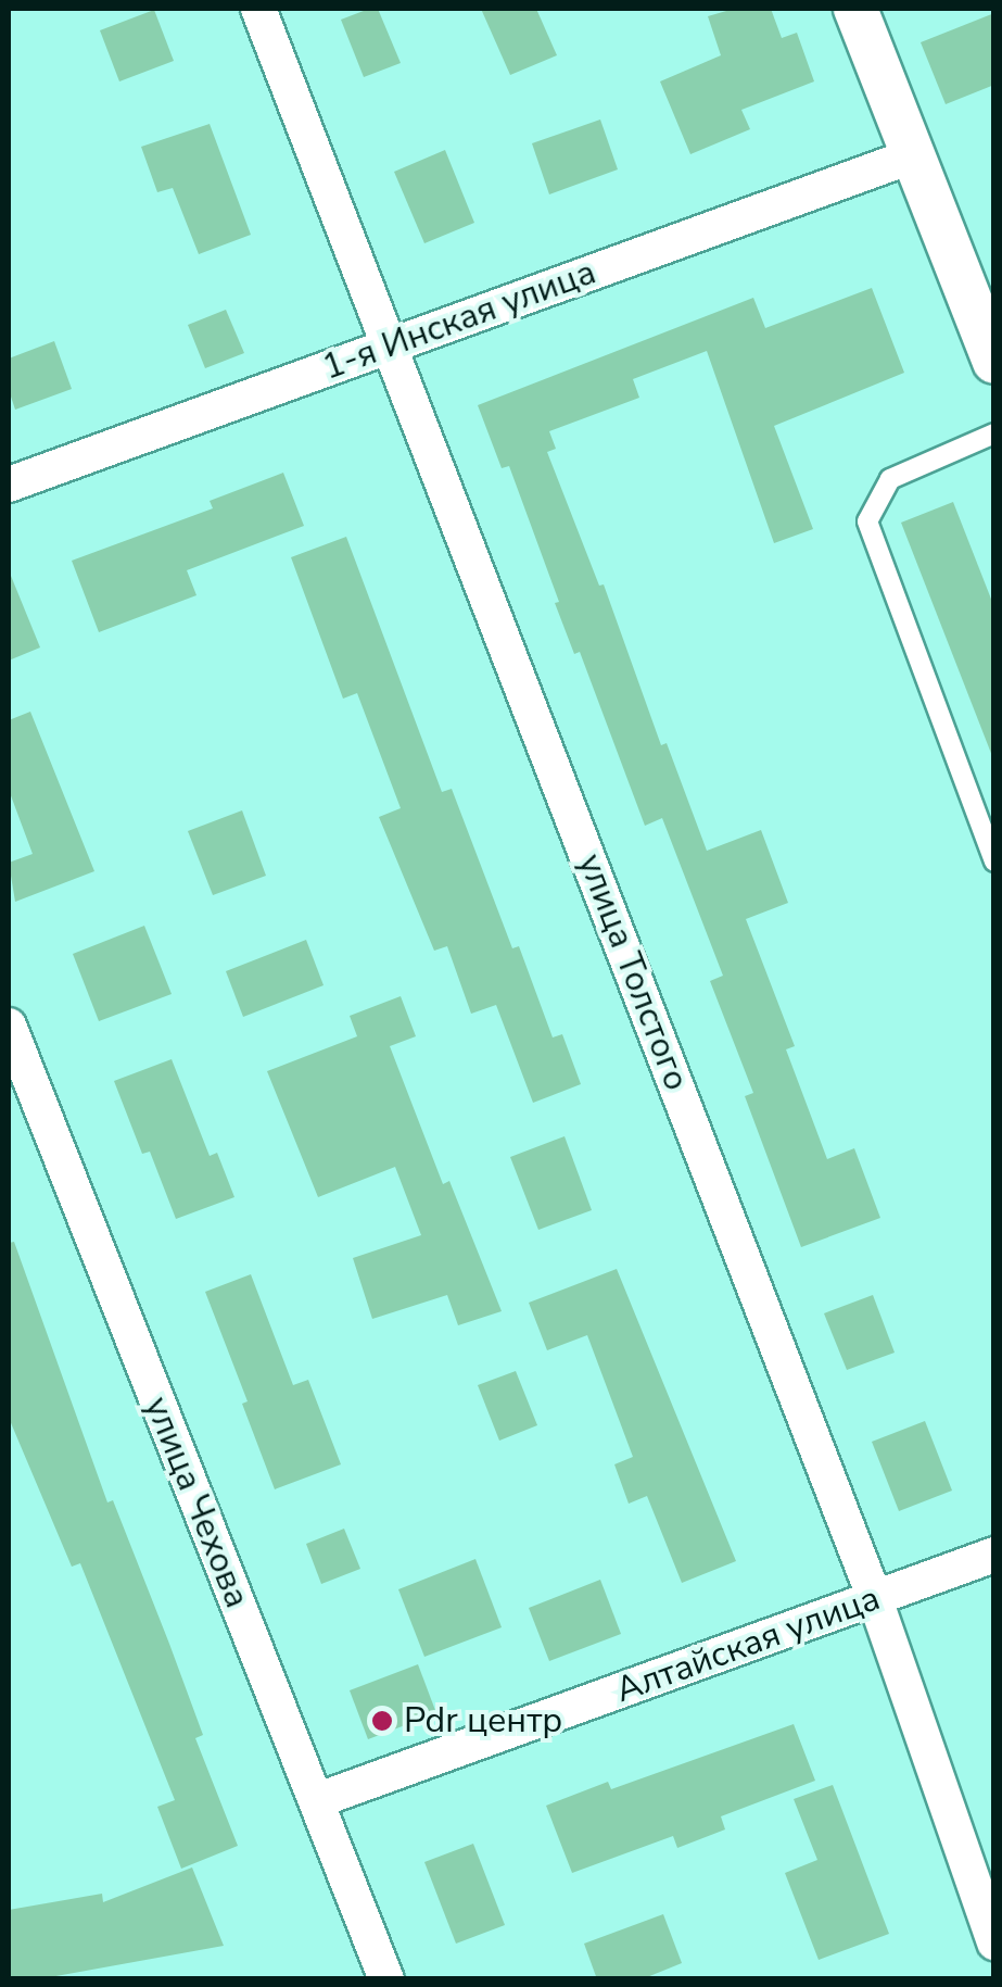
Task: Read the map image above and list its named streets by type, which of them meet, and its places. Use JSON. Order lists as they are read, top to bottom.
{
  "streets": {
    "street": [
      "1-я Инская улица",
      "улица Толстого",
      "улица Чехова",
      "Алтайская улица"
    ]
  },
  "crossings": [
    ["1-я Инская улица", "улица Толстого"],
    ["улица Толстого", "Алтайская улица"],
    ["улица Чехова", "Алтайская улица"]
  ],
  "places": ["Pdr центр"]
}
